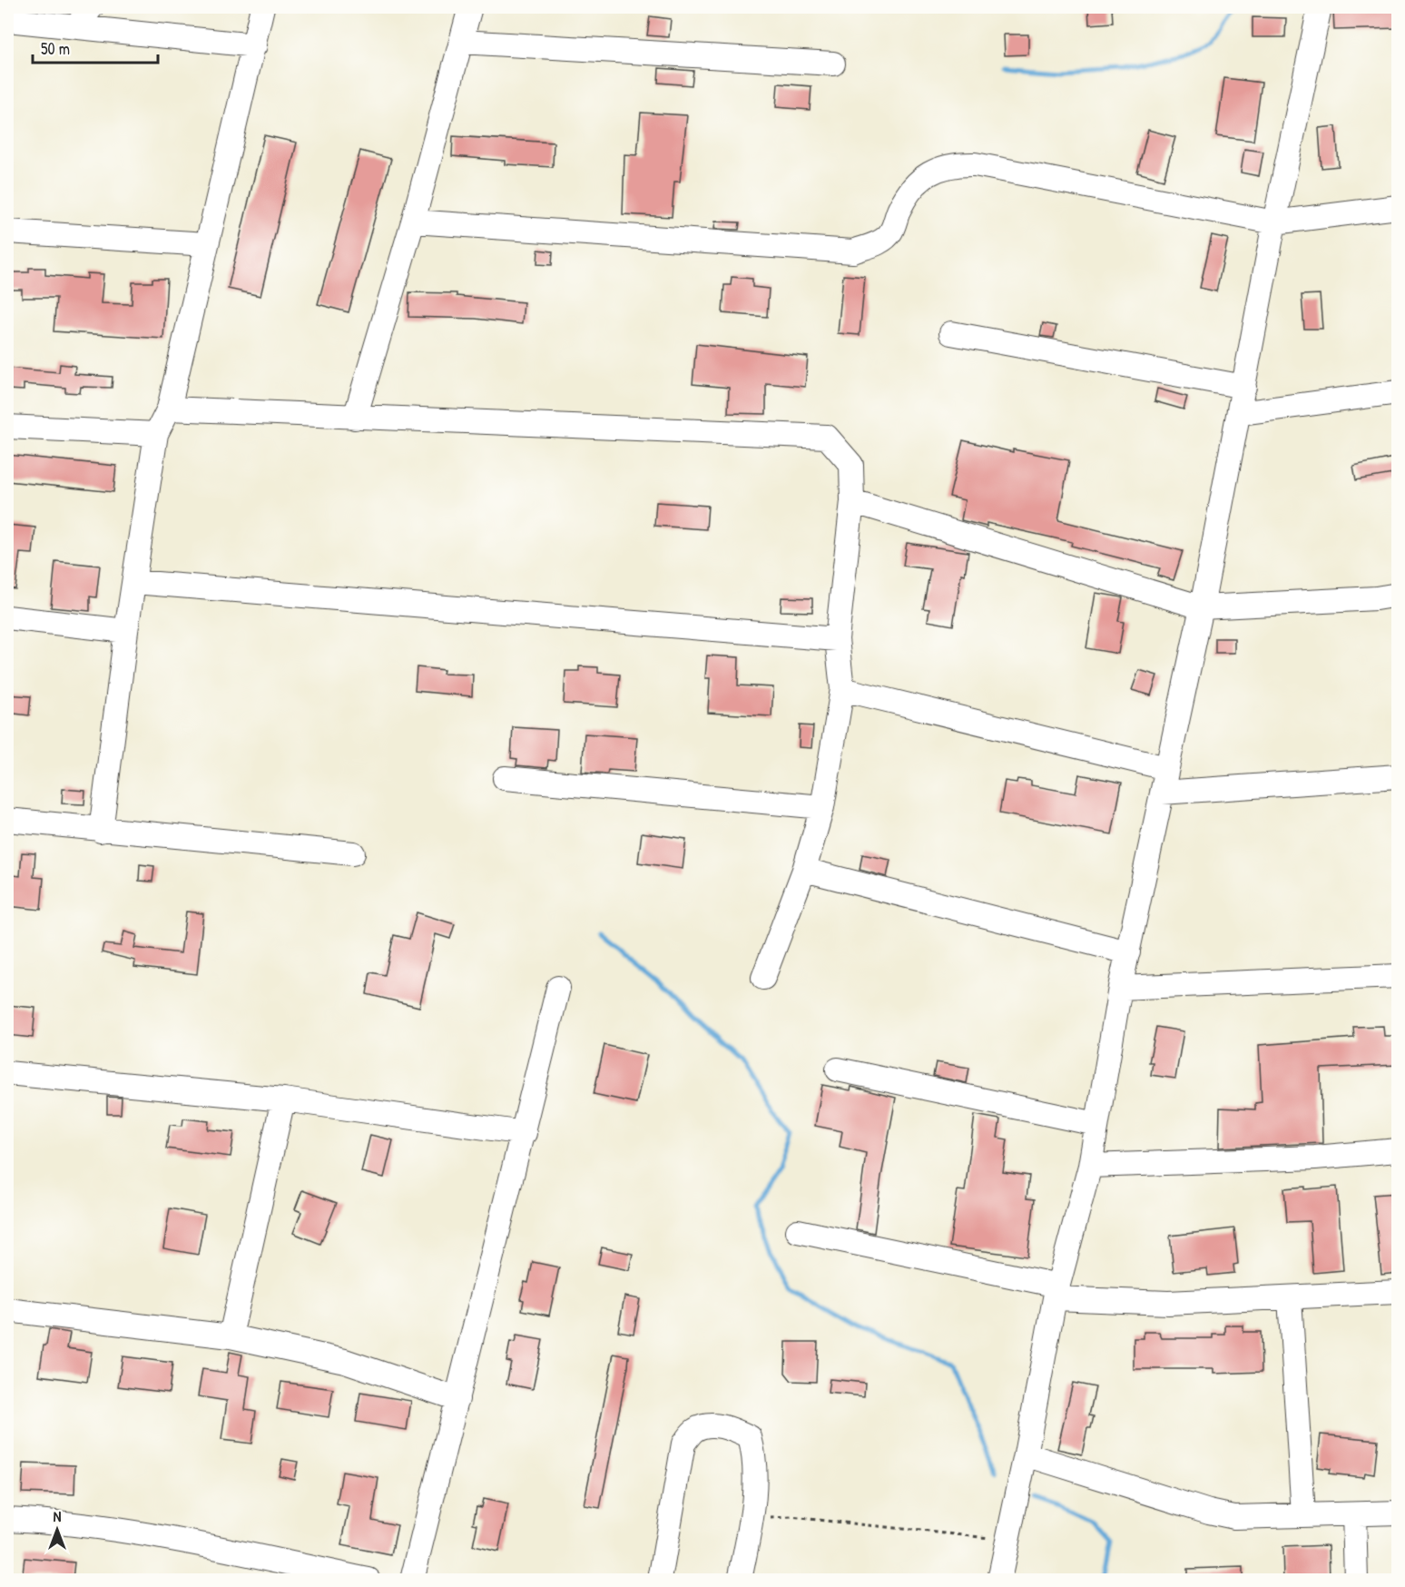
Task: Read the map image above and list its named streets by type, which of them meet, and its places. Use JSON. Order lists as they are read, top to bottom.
{
  "scale_bar": "50 m",
  "north": "top"
}
